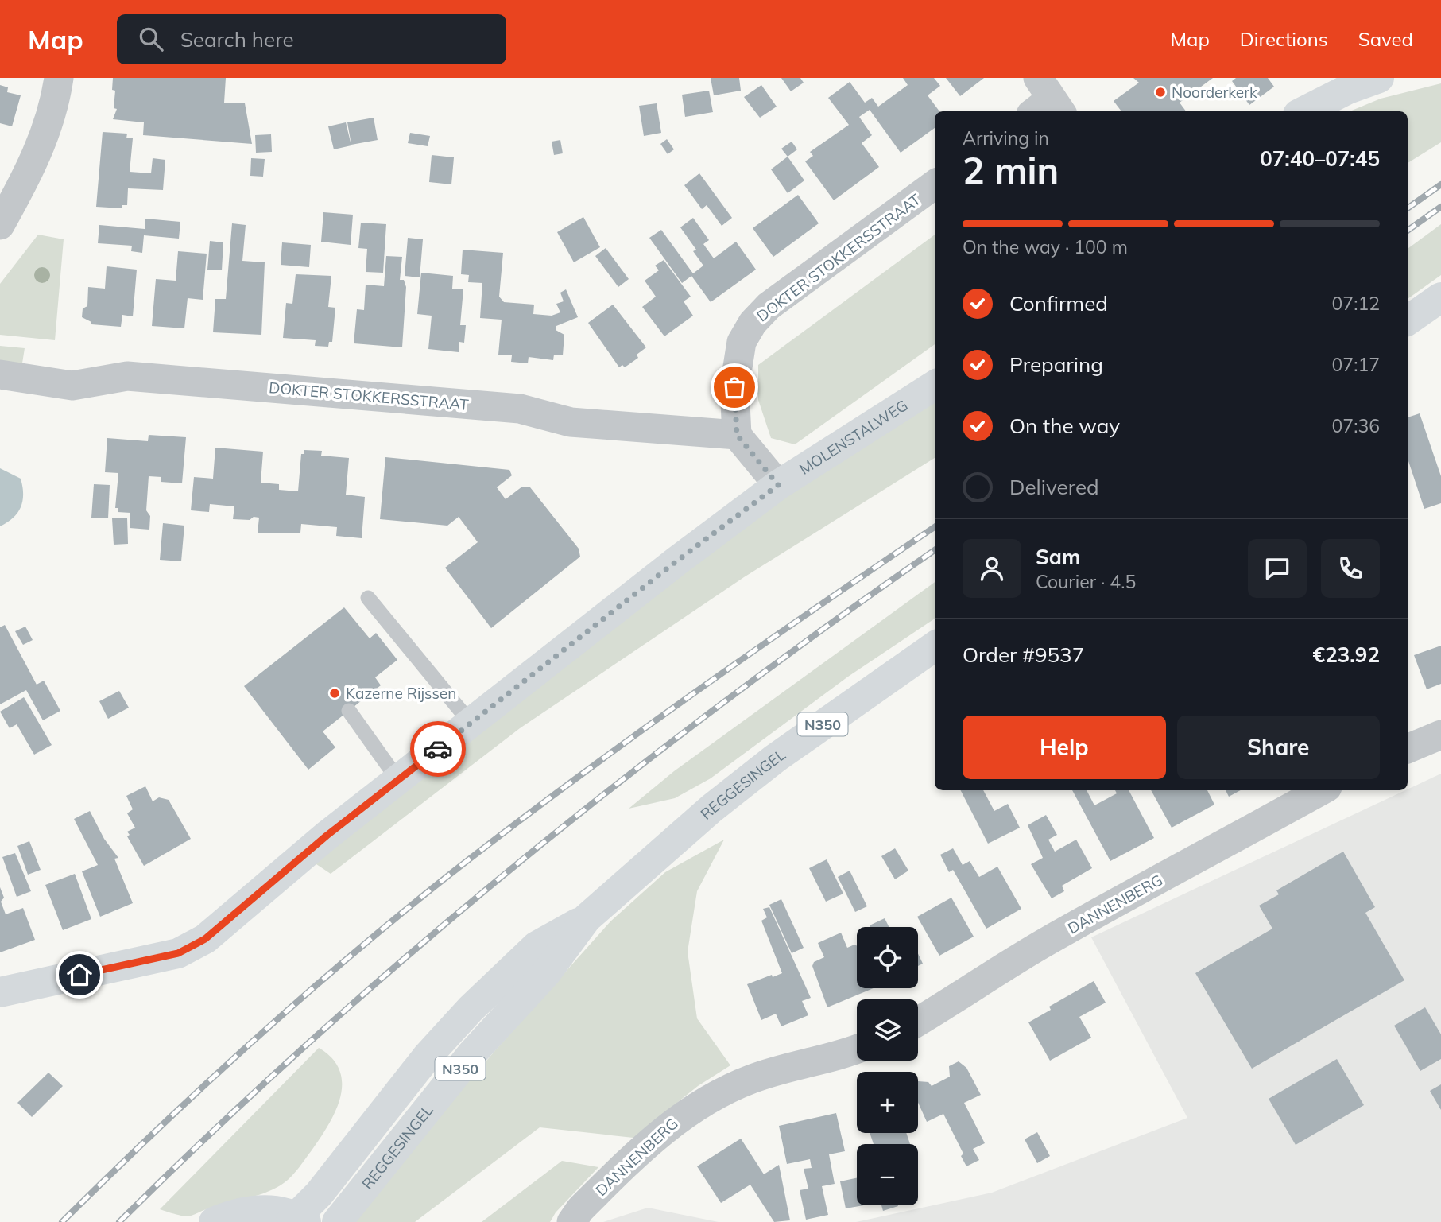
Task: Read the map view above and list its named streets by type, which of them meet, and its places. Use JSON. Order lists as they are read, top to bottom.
{
  "streets": {
    "main road": ["MOLENSTALWEG", "N350", "REGGESINGEL"],
    "street": ["DOKTER STOKKERSSTRAAT", "DANNENBERG"]
  },
  "places": ["Noorderkerk", "Kazerne Rijssen"],
  "page": {
    "header": "Map",
    "search": "Search here",
    "nav": ["Map", "Directions", "Saved"],
    "heading": ["2 min", "Arriving in", "07:40–07:45"],
    "panel": [
      "Sam",
      "Courier · 4.5",
      "Order #9537",
      "€23.92"
    ],
    "bar": "On the way · 100 m",
    "list": [
      ["Confirmed", "07:12"],
      ["Preparing", "07:17"],
      ["On the way", "07:36"],
      "Delivered"
    ],
    "buttons": ["Help", "Share"],
    "map_buttons": ["+", "−"]
  }
}
